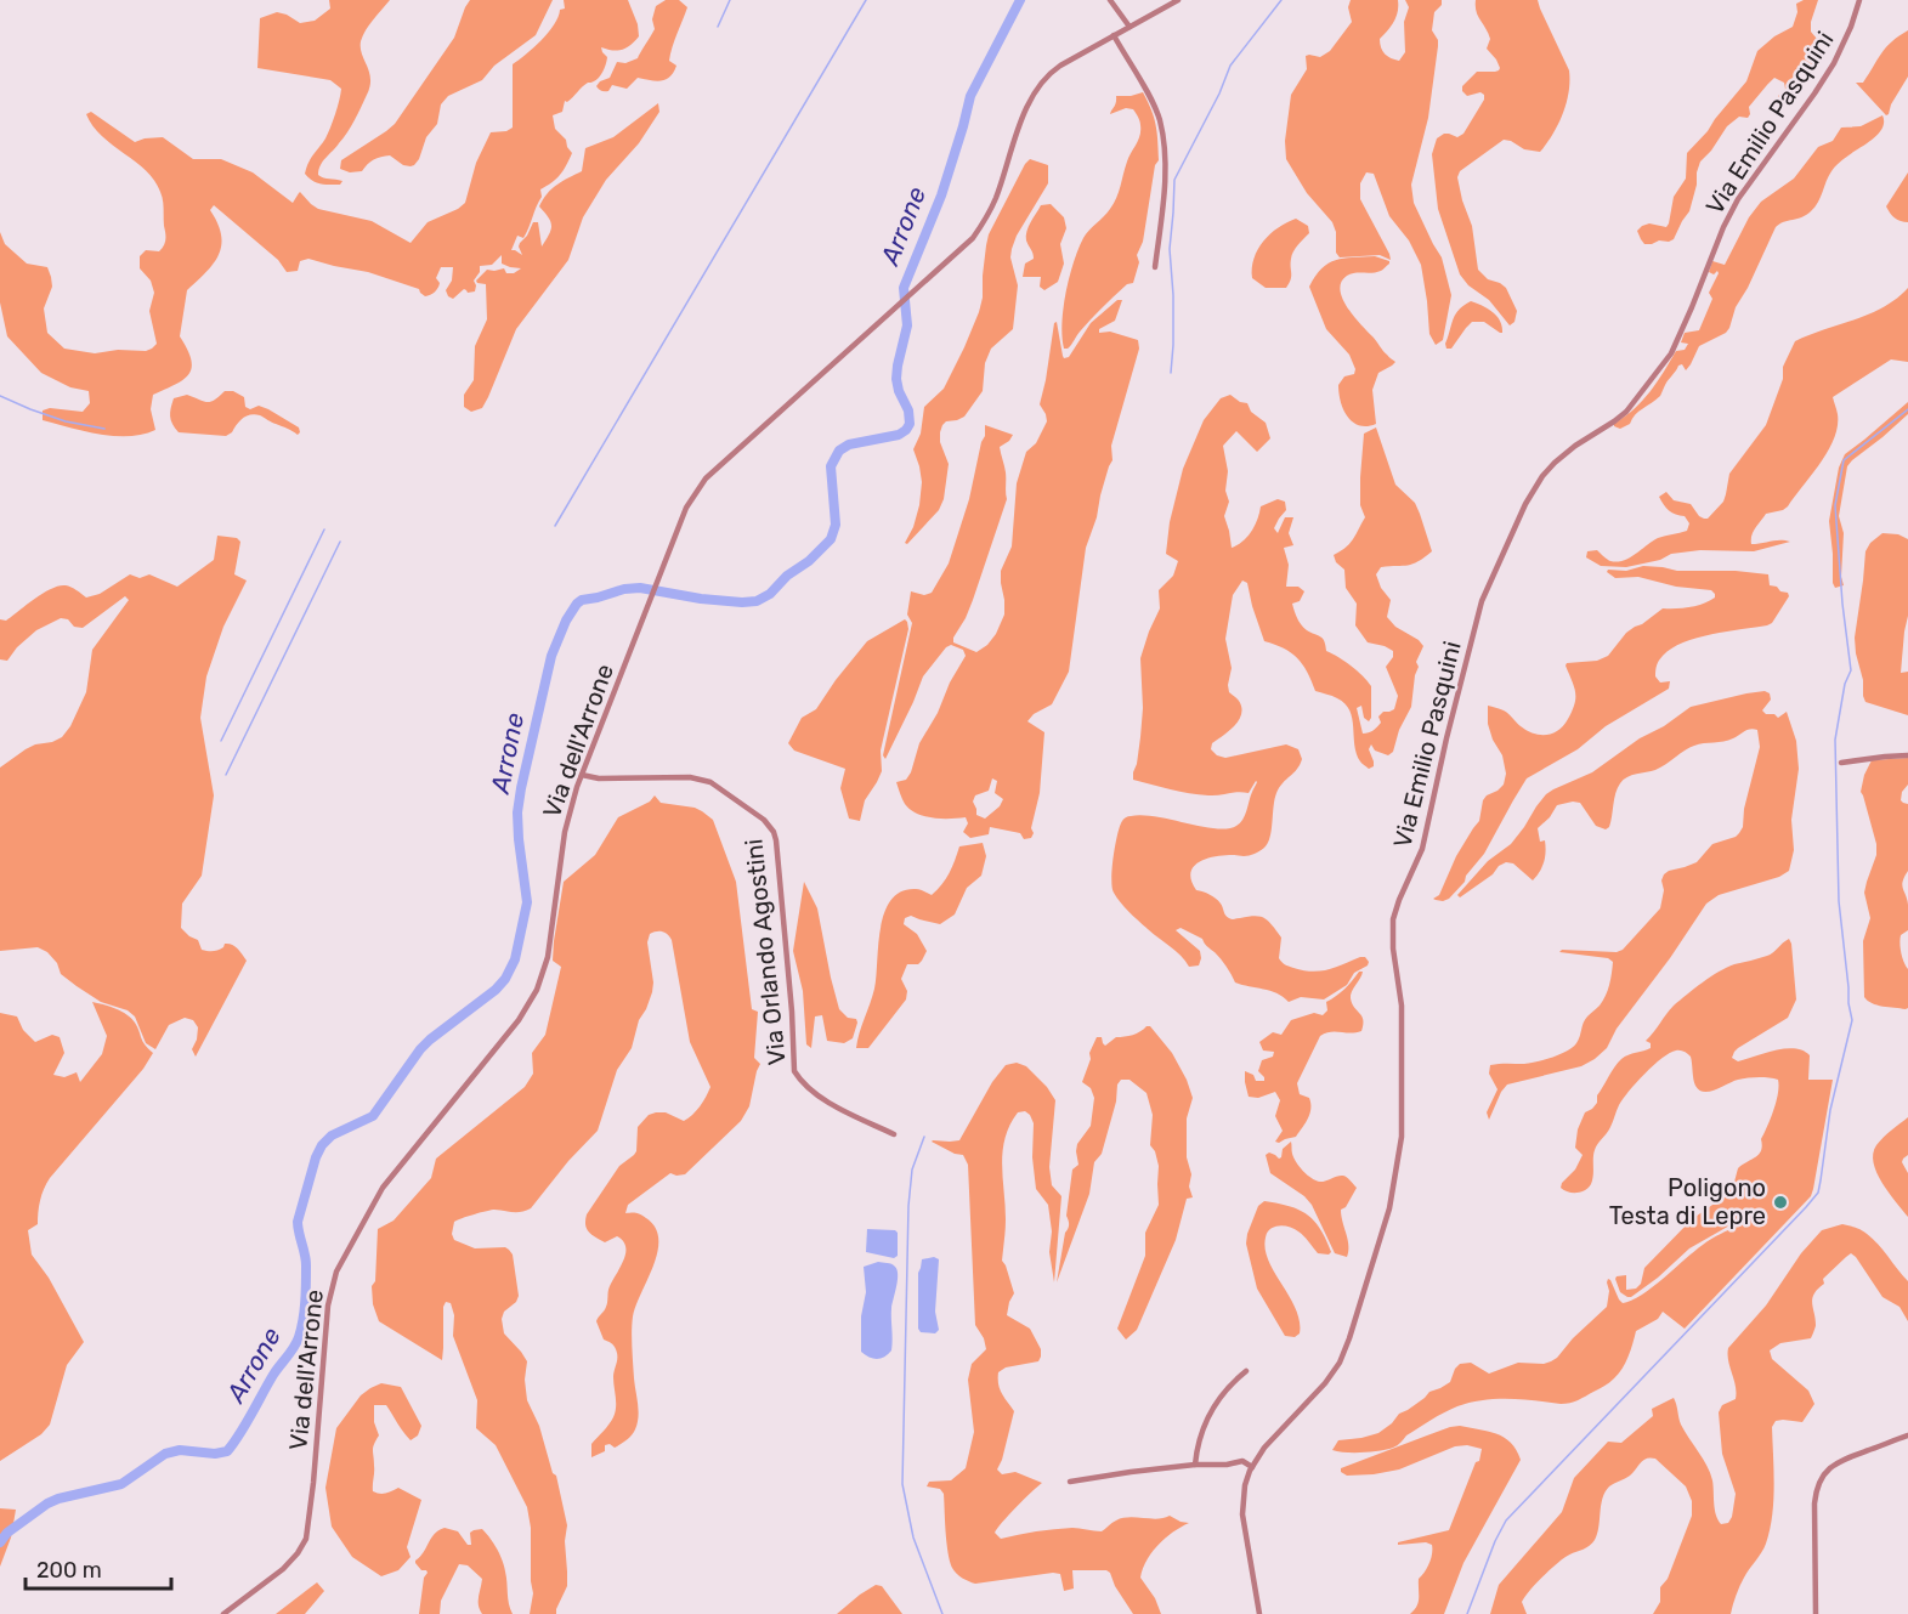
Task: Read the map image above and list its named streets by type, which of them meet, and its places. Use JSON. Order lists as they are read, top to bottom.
{
  "streets": {
    "street": ["Via Emilio Pasquini", "Via dell'Arrone", "Via Orlando Agostini"]
  },
  "crossings": [
    ["Via dell'Arrone", "Via Orlando Agostini"]
  ],
  "water": ["Arrone"],
  "places": ["Poligono Testa di Lepre"],
  "scale_bar": "200 m"
}
